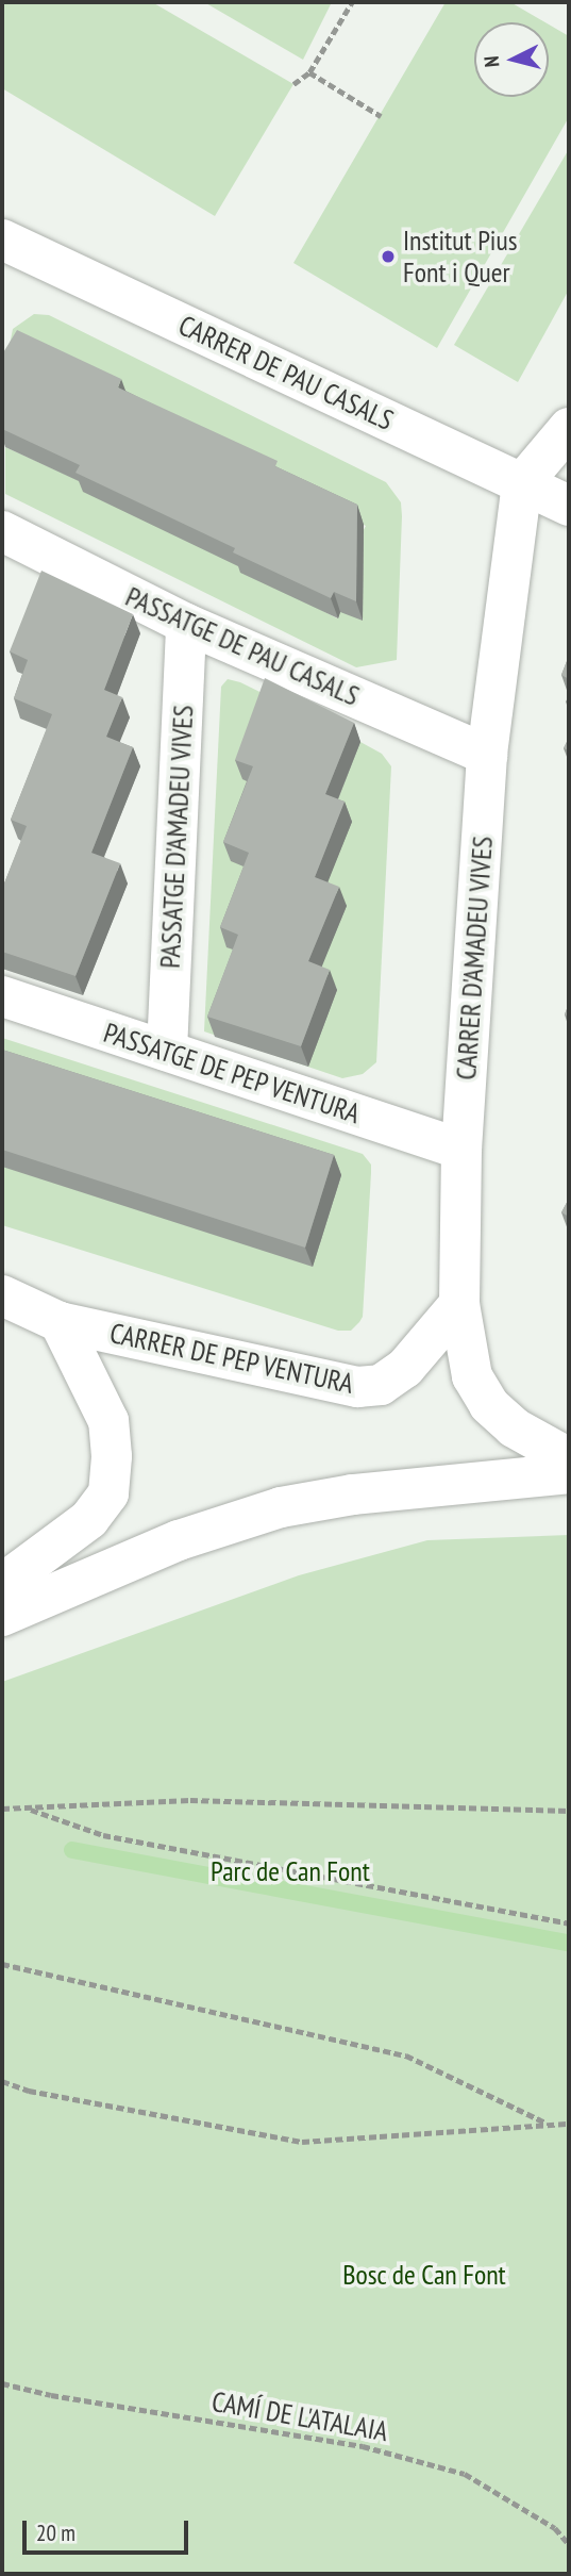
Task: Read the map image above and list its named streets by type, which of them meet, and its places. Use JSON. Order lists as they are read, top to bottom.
{
  "streets": {
    "street": [
      "CARRER DE PAU CASALS",
      "PASSATGE DE PAU CASALS",
      "PASSATGE D'AMADEU VIVES",
      "CARRER D'AMADEU VIVES",
      "PASSATGE DE PEP VENTURA",
      "CARRER DE PEP VENTURA"
    ],
    "path": ["CAMÍ DE L'ATALAIA"]
  },
  "crossings": [
    ["CARRER DE PAU CASALS", "CARRER D'AMADEU VIVES"],
    ["PASSATGE DE PAU CASALS", "PASSATGE D'AMADEU VIVES"],
    ["PASSATGE DE PAU CASALS", "CARRER D'AMADEU VIVES"],
    ["PASSATGE D'AMADEU VIVES", "PASSATGE DE PEP VENTURA"],
    ["CARRER D'AMADEU VIVES", "PASSATGE DE PEP VENTURA"],
    ["CARRER D'AMADEU VIVES", "CARRER DE PEP VENTURA"]
  ],
  "parks": ["Parc de Can Font", "Bosc de Can Font"],
  "places": ["Institut Pius Font i Quer"],
  "scale_bar": "20 m",
  "north": "left"
}
